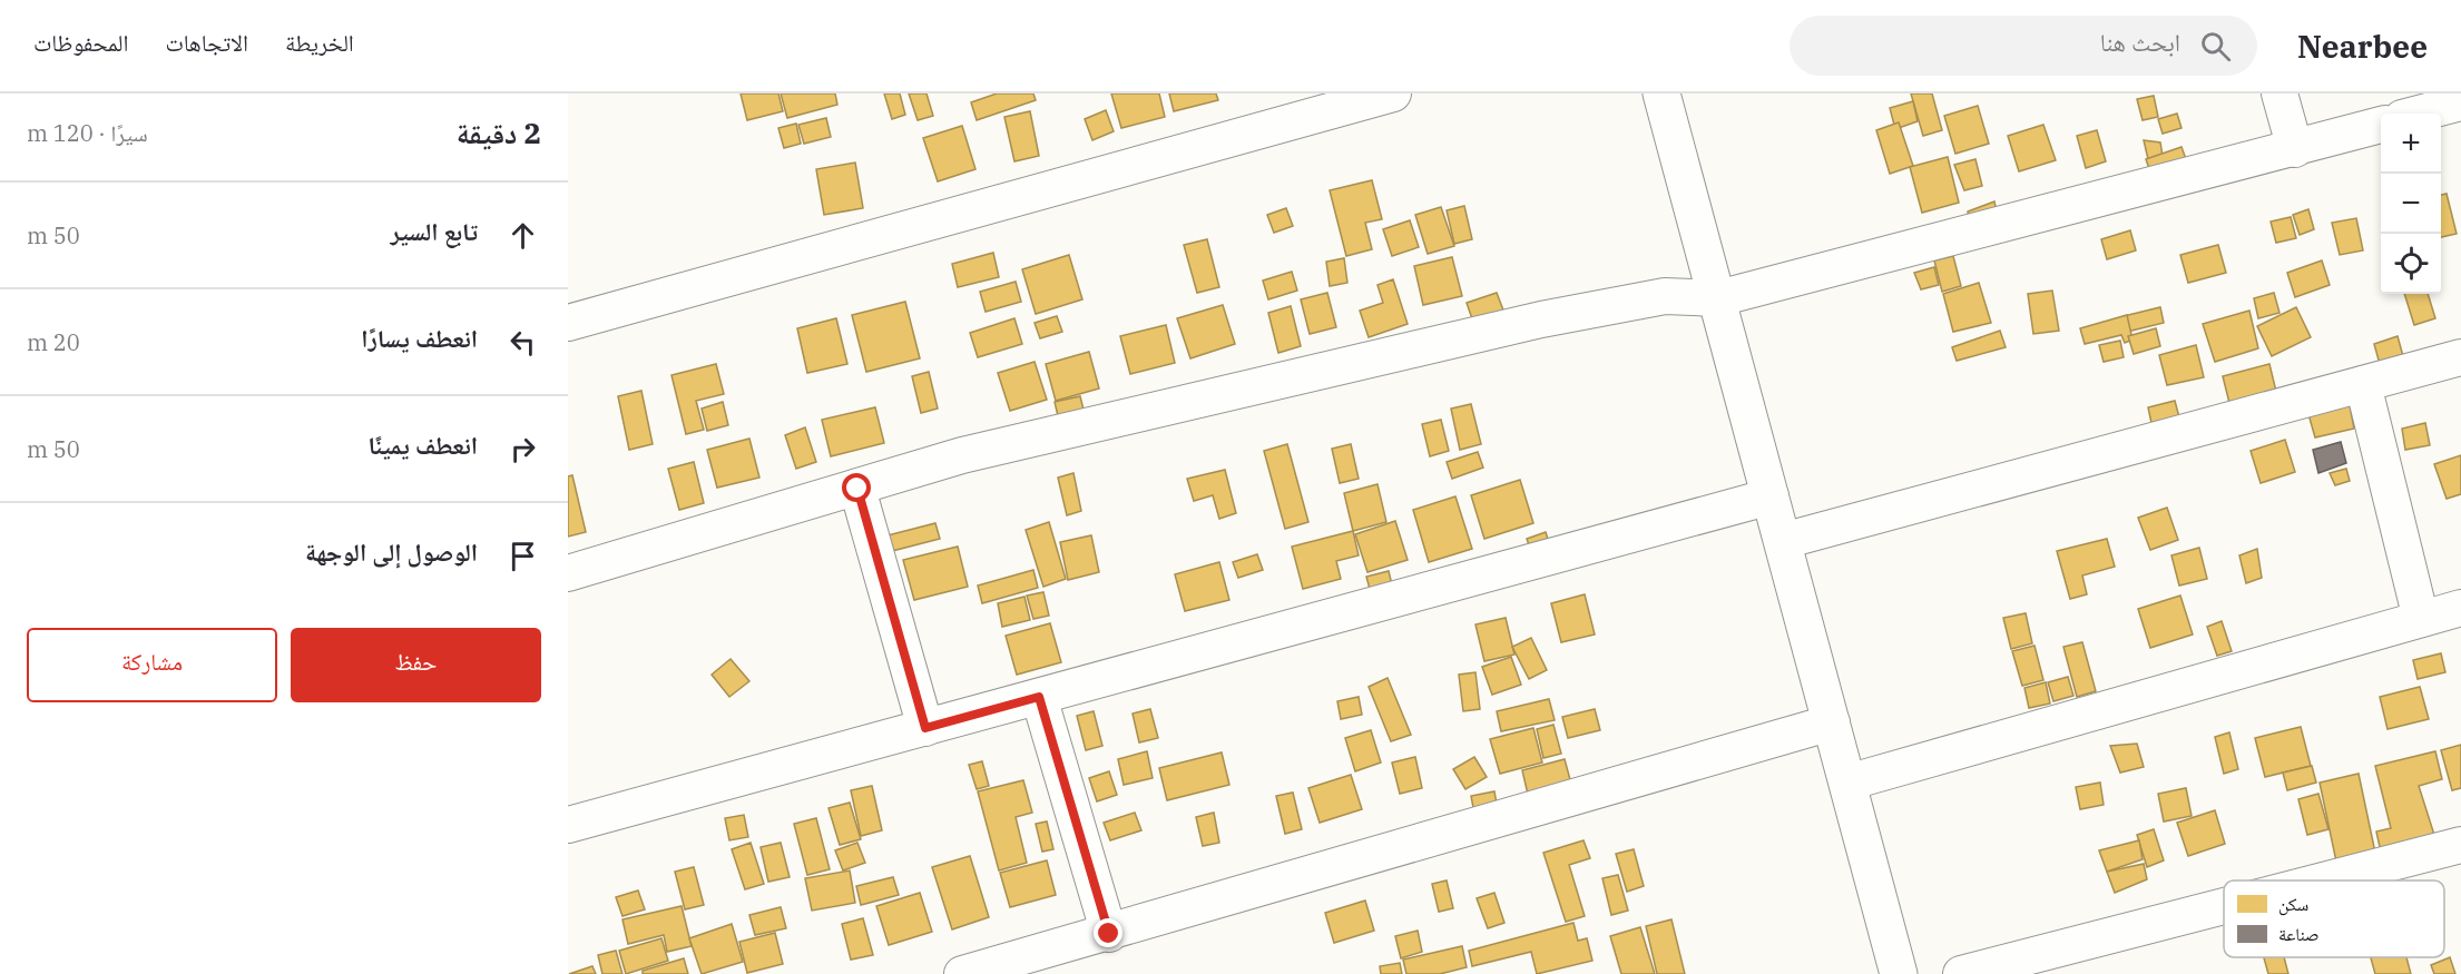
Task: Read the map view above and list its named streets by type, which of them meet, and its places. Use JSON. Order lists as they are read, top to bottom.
{
  "legend": ["سكن", "صناعة"],
  "page": {
    "header": "Nearbee",
    "search": "ابحث هنا",
    "nav": ["الخريطة", "الاتجاهات", "المحفوظات"],
    "heading": ["2 دقيقة", "سيرًا · 120 m"],
    "map_buttons": ["+", "−"],
    "list": [
      ["تابع السير", "50 m"],
      ["انعطف يسارًا", "20 m"],
      ["انعطف يمينًا", "50 m"],
      "الوصول إلى الوجهة"
    ],
    "buttons": ["حفظ", "مشاركة"]
  }
}
